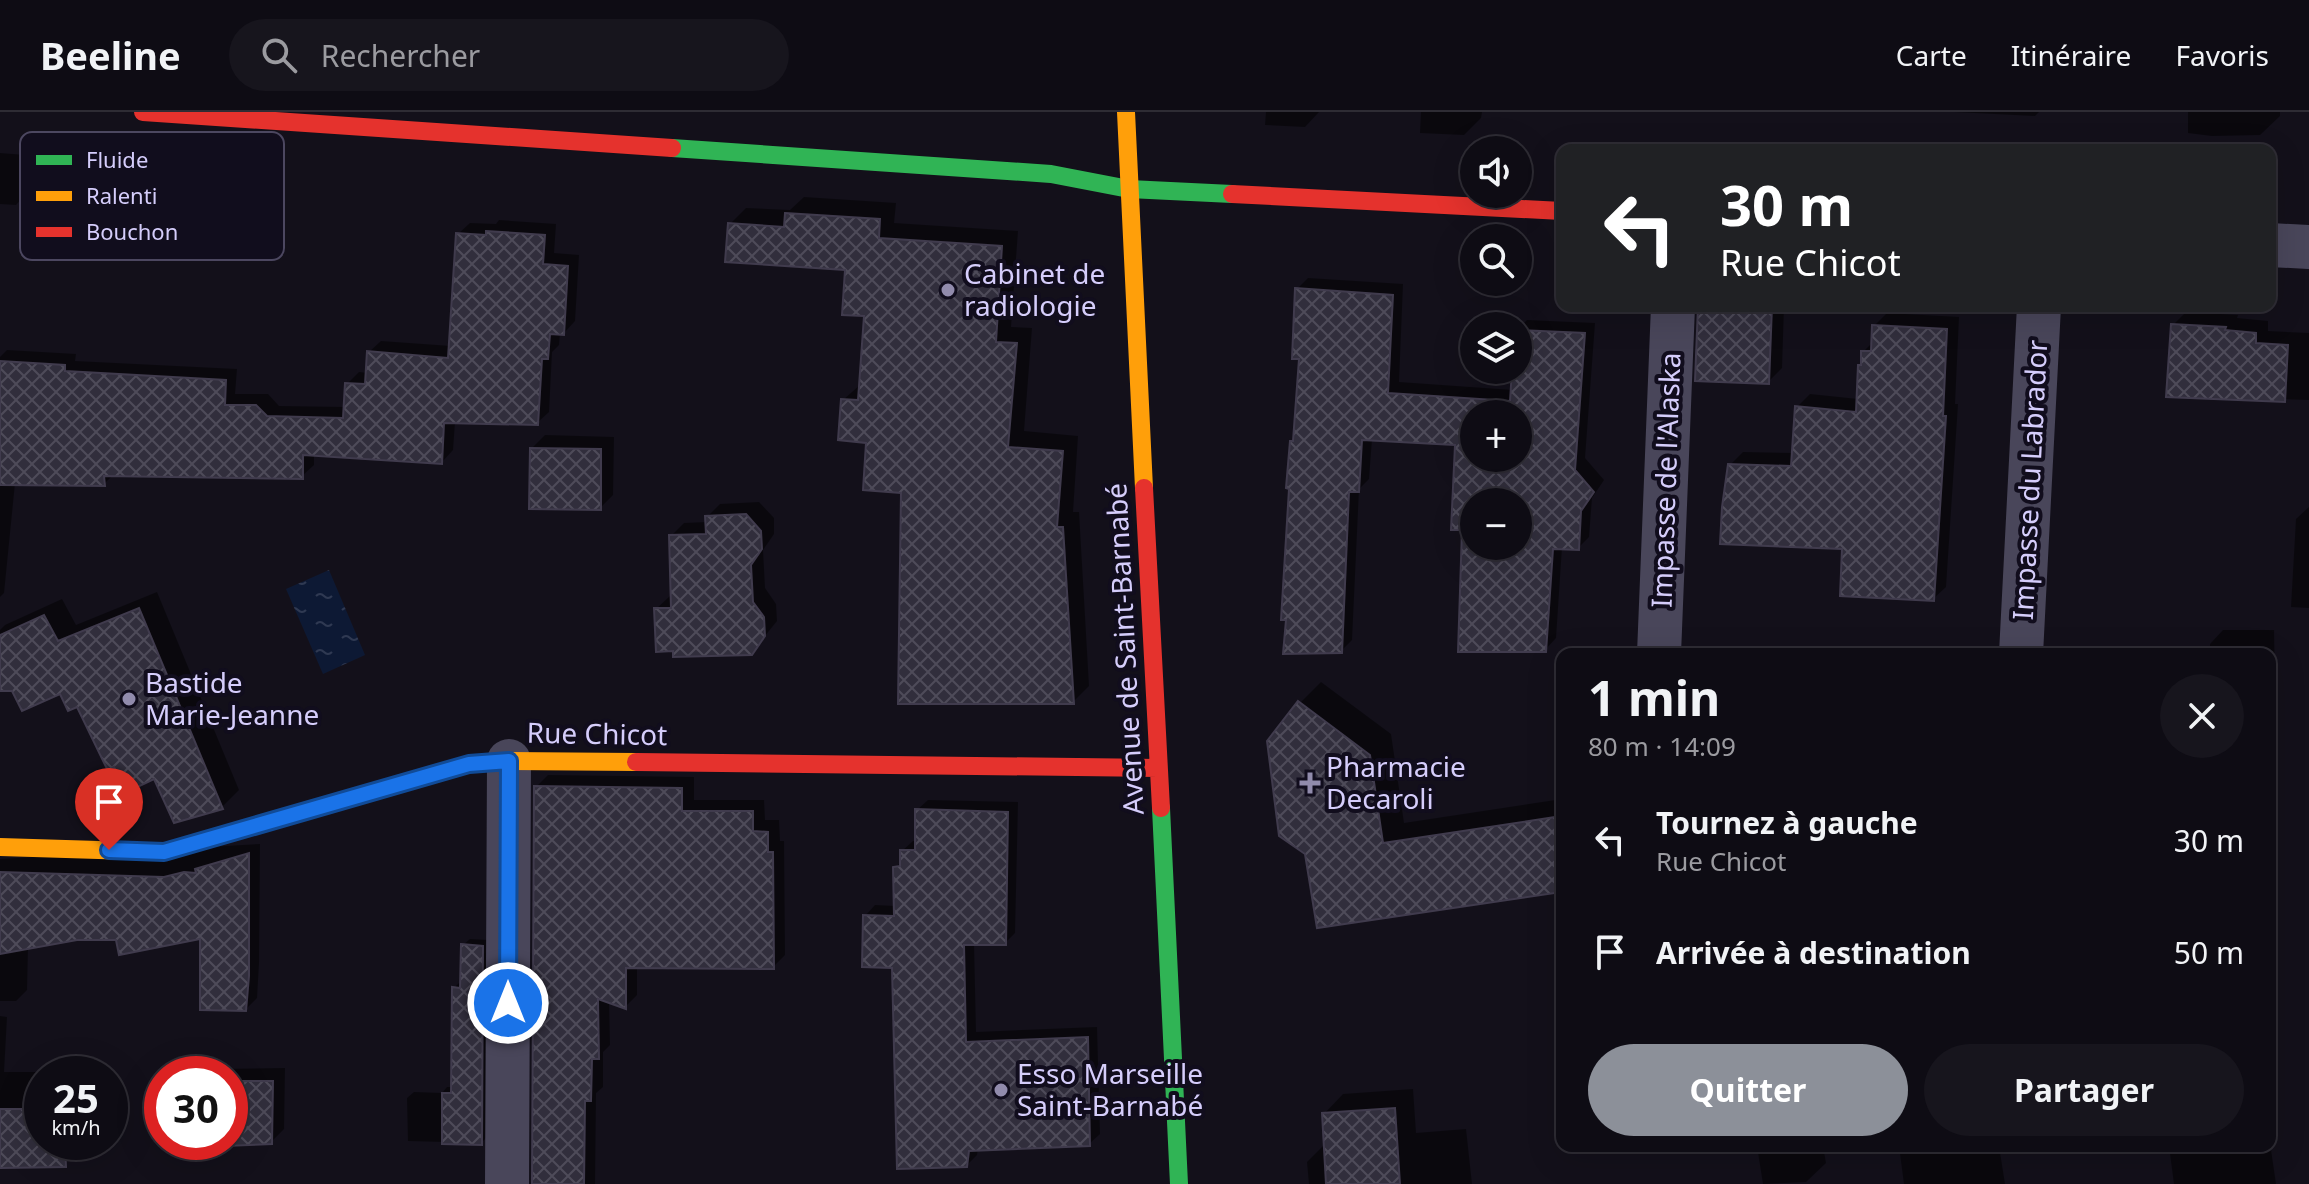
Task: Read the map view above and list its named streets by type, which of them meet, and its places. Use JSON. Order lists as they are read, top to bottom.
{
  "streets": {
    "street": [
      "Impasse de l'Alaska",
      "Impasse du Labrador",
      "Avenue de Saint-Barnabé",
      "Rue Chicot"
    ]
  },
  "crossings": [
    ["Avenue de Saint-Barnabé", "Rue Chicot"]
  ],
  "places": {
    "other": ["Cabinet de radiologie", "Bastide Marie-Jeanne", "Esso Marseille Saint-Barnabé"],
    "health": ["Pharmacie Decaroli"]
  },
  "legend": ["Fluide", "Ralenti", "Bouchon"],
  "page": {
    "header": "Beeline",
    "search": "Rechercher",
    "nav": ["Carte", "Itinéraire", "Favoris"],
    "map_buttons": ["+", "−"],
    "turn": ["30 m", "Rue Chicot"],
    "heading": ["1 min", "80 m · 14:09"],
    "list": [
      {
        "name": "Tournez à gauche",
        "note": "Rue Chicot",
        "value": "30 m"
      },
      {
        "name": "Arrivée à destination",
        "value": "50 m"
      }
    ],
    "buttons": ["Quitter", "Partager"],
    "speed": "25 km/h",
    "limit": "30"
  }
}
